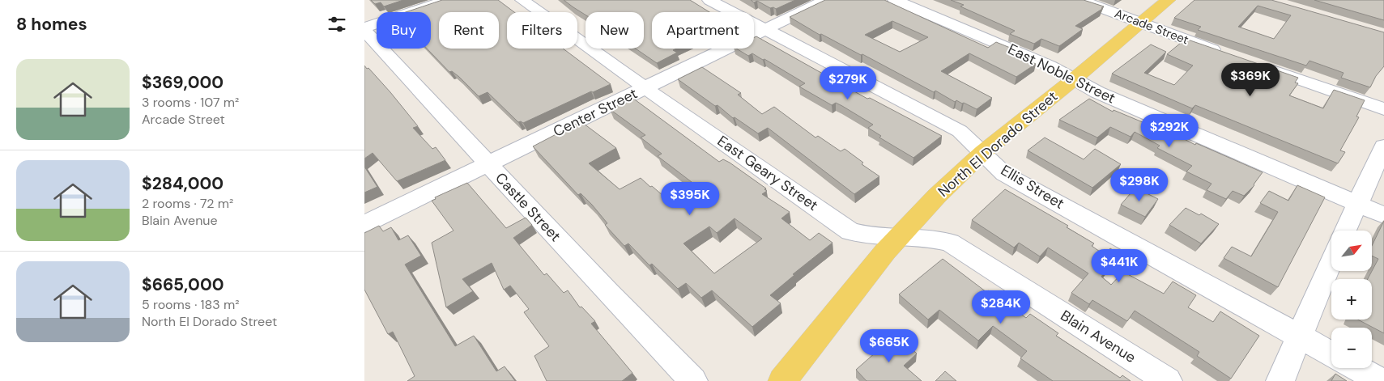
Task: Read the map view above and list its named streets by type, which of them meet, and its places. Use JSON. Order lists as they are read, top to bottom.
{
  "streets": {
    "main road": ["North El Dorado Street"],
    "street": [
      "Arcade Street",
      "East Noble Street",
      "Center Street",
      "East Geary Street",
      "Ellis Street",
      "Castle Street",
      "Blain Avenue"
    ]
  },
  "crossings": [
    ["Arcade Street", "North El Dorado Street"],
    ["East Noble Street", "North El Dorado Street"],
    ["Center Street", "East Geary Street"],
    ["Center Street", "Ellis Street"],
    ["Center Street", "Castle Street"],
    ["North El Dorado Street", "East Geary Street"],
    ["North El Dorado Street", "Ellis Street"],
    ["North El Dorado Street", "Blain Avenue"],
    ["East Geary Street", "Blain Avenue"]
  ],
  "north": "top right",
  "page": {
    "heading": "8 homes",
    "chip": [
      "Buy",
      "Rent",
      "Filters",
      "New",
      "Apartment"
    ],
    "list": [
      {
        "name": "$369,000",
        "note": "3 rooms · 107 m² · Arcade Street"
      },
      {
        "name": "$284,000",
        "note": "2 rooms · 72 m² · Blain Avenue"
      },
      {
        "name": "$665,000",
        "note": "5 rooms · 183 m² · North El Dorado Street"
      }
    ],
    "price": [
      "$369K",
      "$279K",
      "$292K",
      "$298K",
      "$395K",
      "$441K",
      "$284K",
      "$665K"
    ],
    "map_buttons": ["+", "−"]
  }
}
